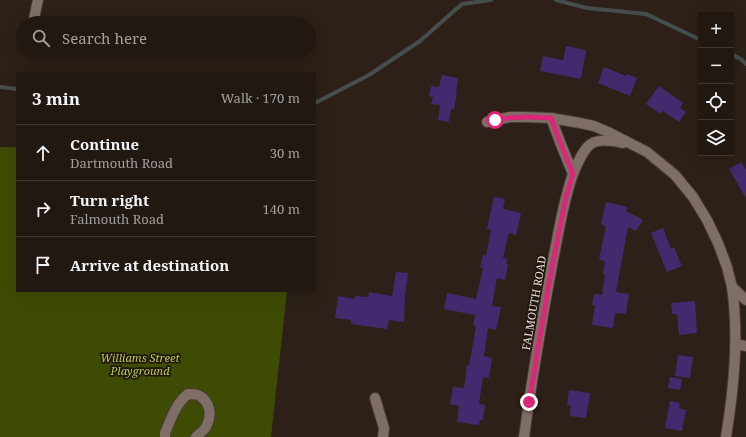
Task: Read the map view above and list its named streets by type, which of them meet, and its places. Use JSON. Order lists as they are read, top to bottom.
{
  "streets": {
    "street": ["FALMOUTH ROAD"]
  },
  "parks": ["Williams Street Playground"],
  "page": {
    "map_buttons": ["+", "−"],
    "search": "Search here",
    "heading": ["3 min", "Walk · 170 m"],
    "list": [
      ["Continue", "Dartmouth Road", "30 m"],
      ["Turn right", "Falmouth Road", "140 m"],
      "Arrive at destination"
    ]
  }
}
